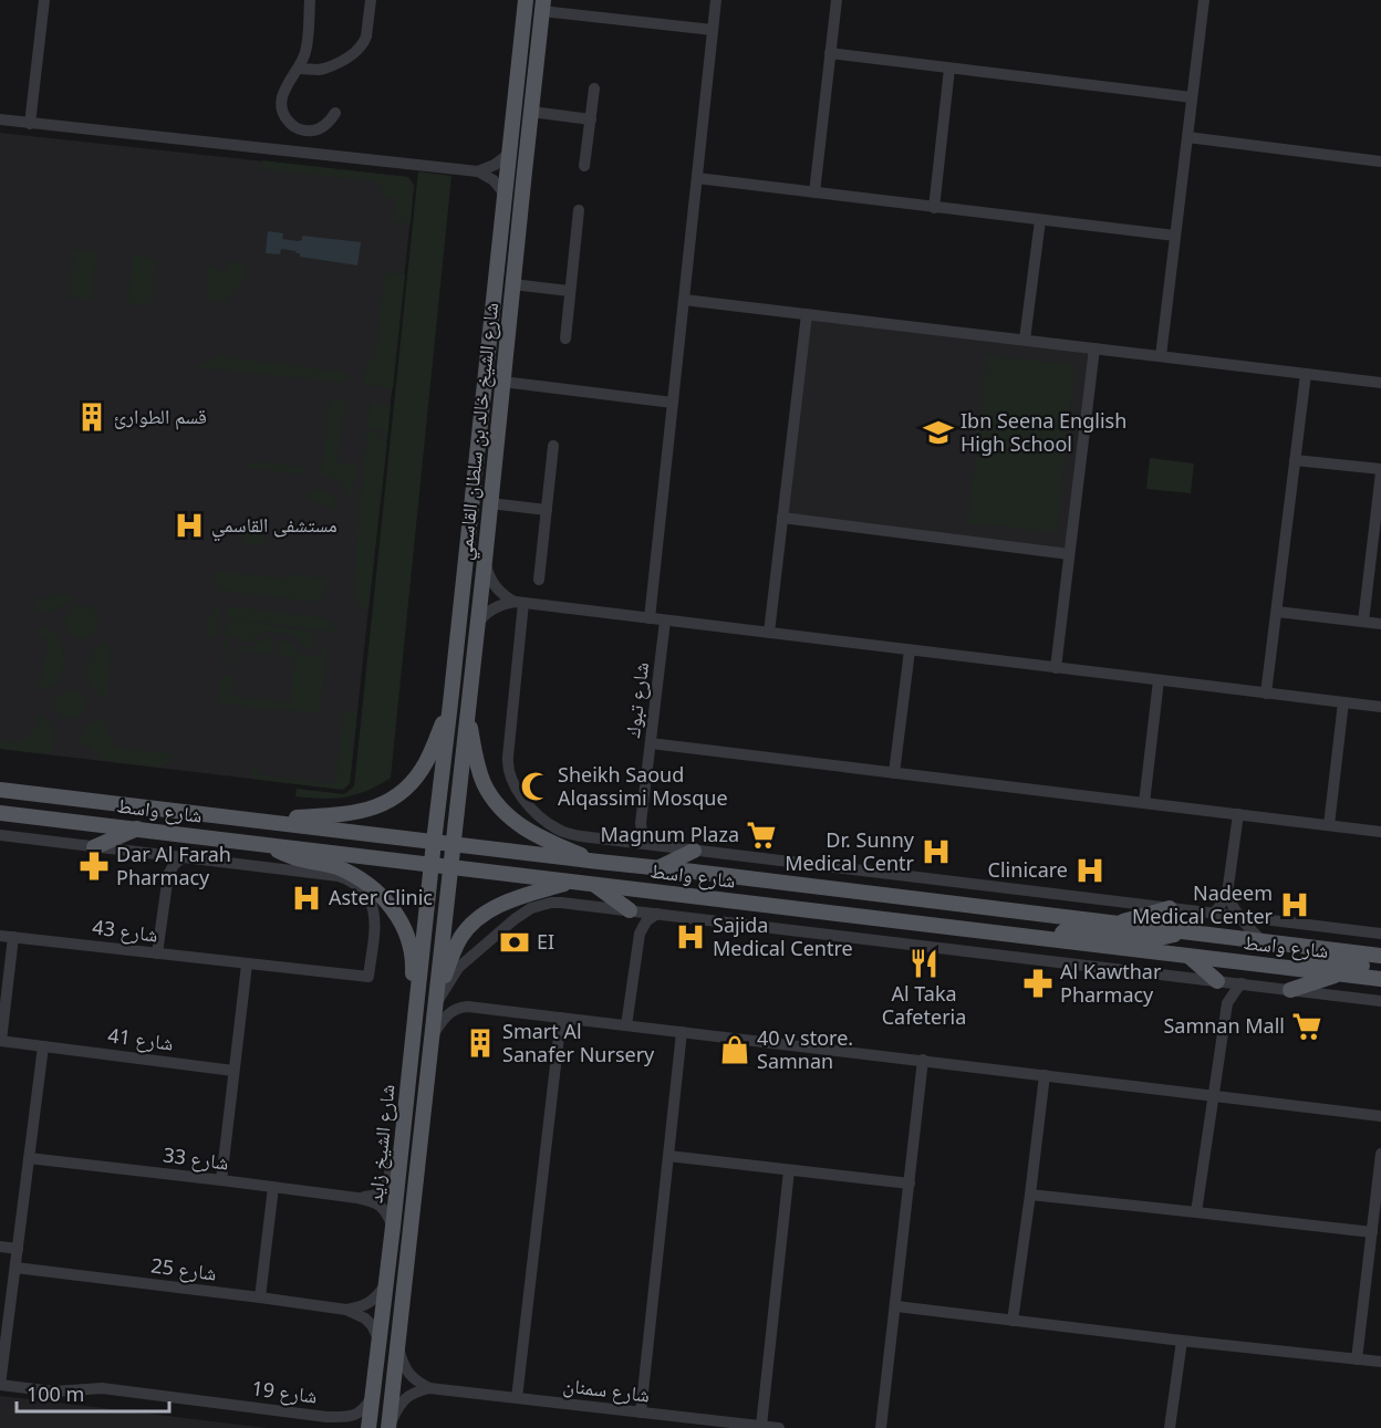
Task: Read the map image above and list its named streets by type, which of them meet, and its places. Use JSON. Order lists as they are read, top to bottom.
{
  "streets": {
    "main road": ["شارع الشيخ خالد بن سلطان القاسمي", "شارع واسط", "شارع الشيخ زايد"],
    "street": [
      "شارع تبوك",
      "شارع 43",
      "شارع 41",
      "شارع 33",
      "شارع 25",
      "شارع سمنان",
      "شارع 19"
    ]
  },
  "crossings": [
    ["شارع الشيخ خالد بن سلطان القاسمي", "شارع واسط"],
    ["شارع الشيخ خالد بن سلطان القاسمي", "شارع الشيخ زايد"],
    ["شارع واسط", "شارع الشيخ زايد"],
    ["شارع الشيخ زايد", "شارع 33"],
    ["شارع الشيخ زايد", "شارع 25"]
  ],
  "places": {
    "building": ["قسم الطوارئ", "Smart Al Sanafer Nursery"],
    "school or university": ["Ibn Seena English High School"],
    "hospital": [
      "مستشفى القاسمي",
      "Dr. Sunny Medical Centr",
      "Clinicare",
      "Aster Clinic",
      "Nadeem Medical Center",
      "Sajida Medical Centre"
    ],
    "mosque": ["Sheikh Saoud Alqassimi Mosque"],
    "supermarket": ["Magnum Plaza", "Samnan Mall"],
    "pharmacy": ["Dar Al Farah Pharmacy", "Al Kawthar Pharmacy"],
    "bank": ["EI"],
    "restaurant": ["Al Taka Cafeteria"],
    "shop": ["40 v store. Samnan"]
  },
  "scale_bar": "100 m"
}
